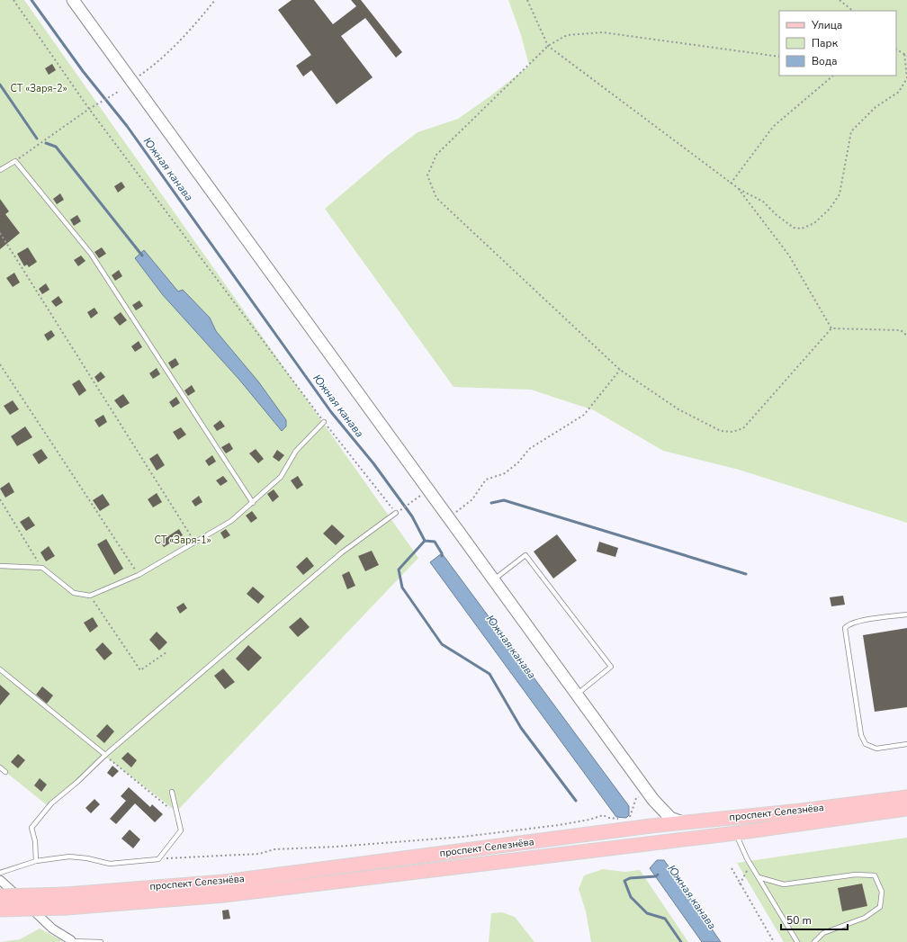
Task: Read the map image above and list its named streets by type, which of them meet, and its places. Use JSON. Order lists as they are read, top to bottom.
{
  "streets": {
    "main road": ["проспект Селезнёва"]
  },
  "water": ["Южная канава"],
  "parks": ["СТ «Заря-2»", "СТ «Заря-1»"],
  "legend": ["Улица", "Парк", "Вода"],
  "scale_bar": "50 m"
}
